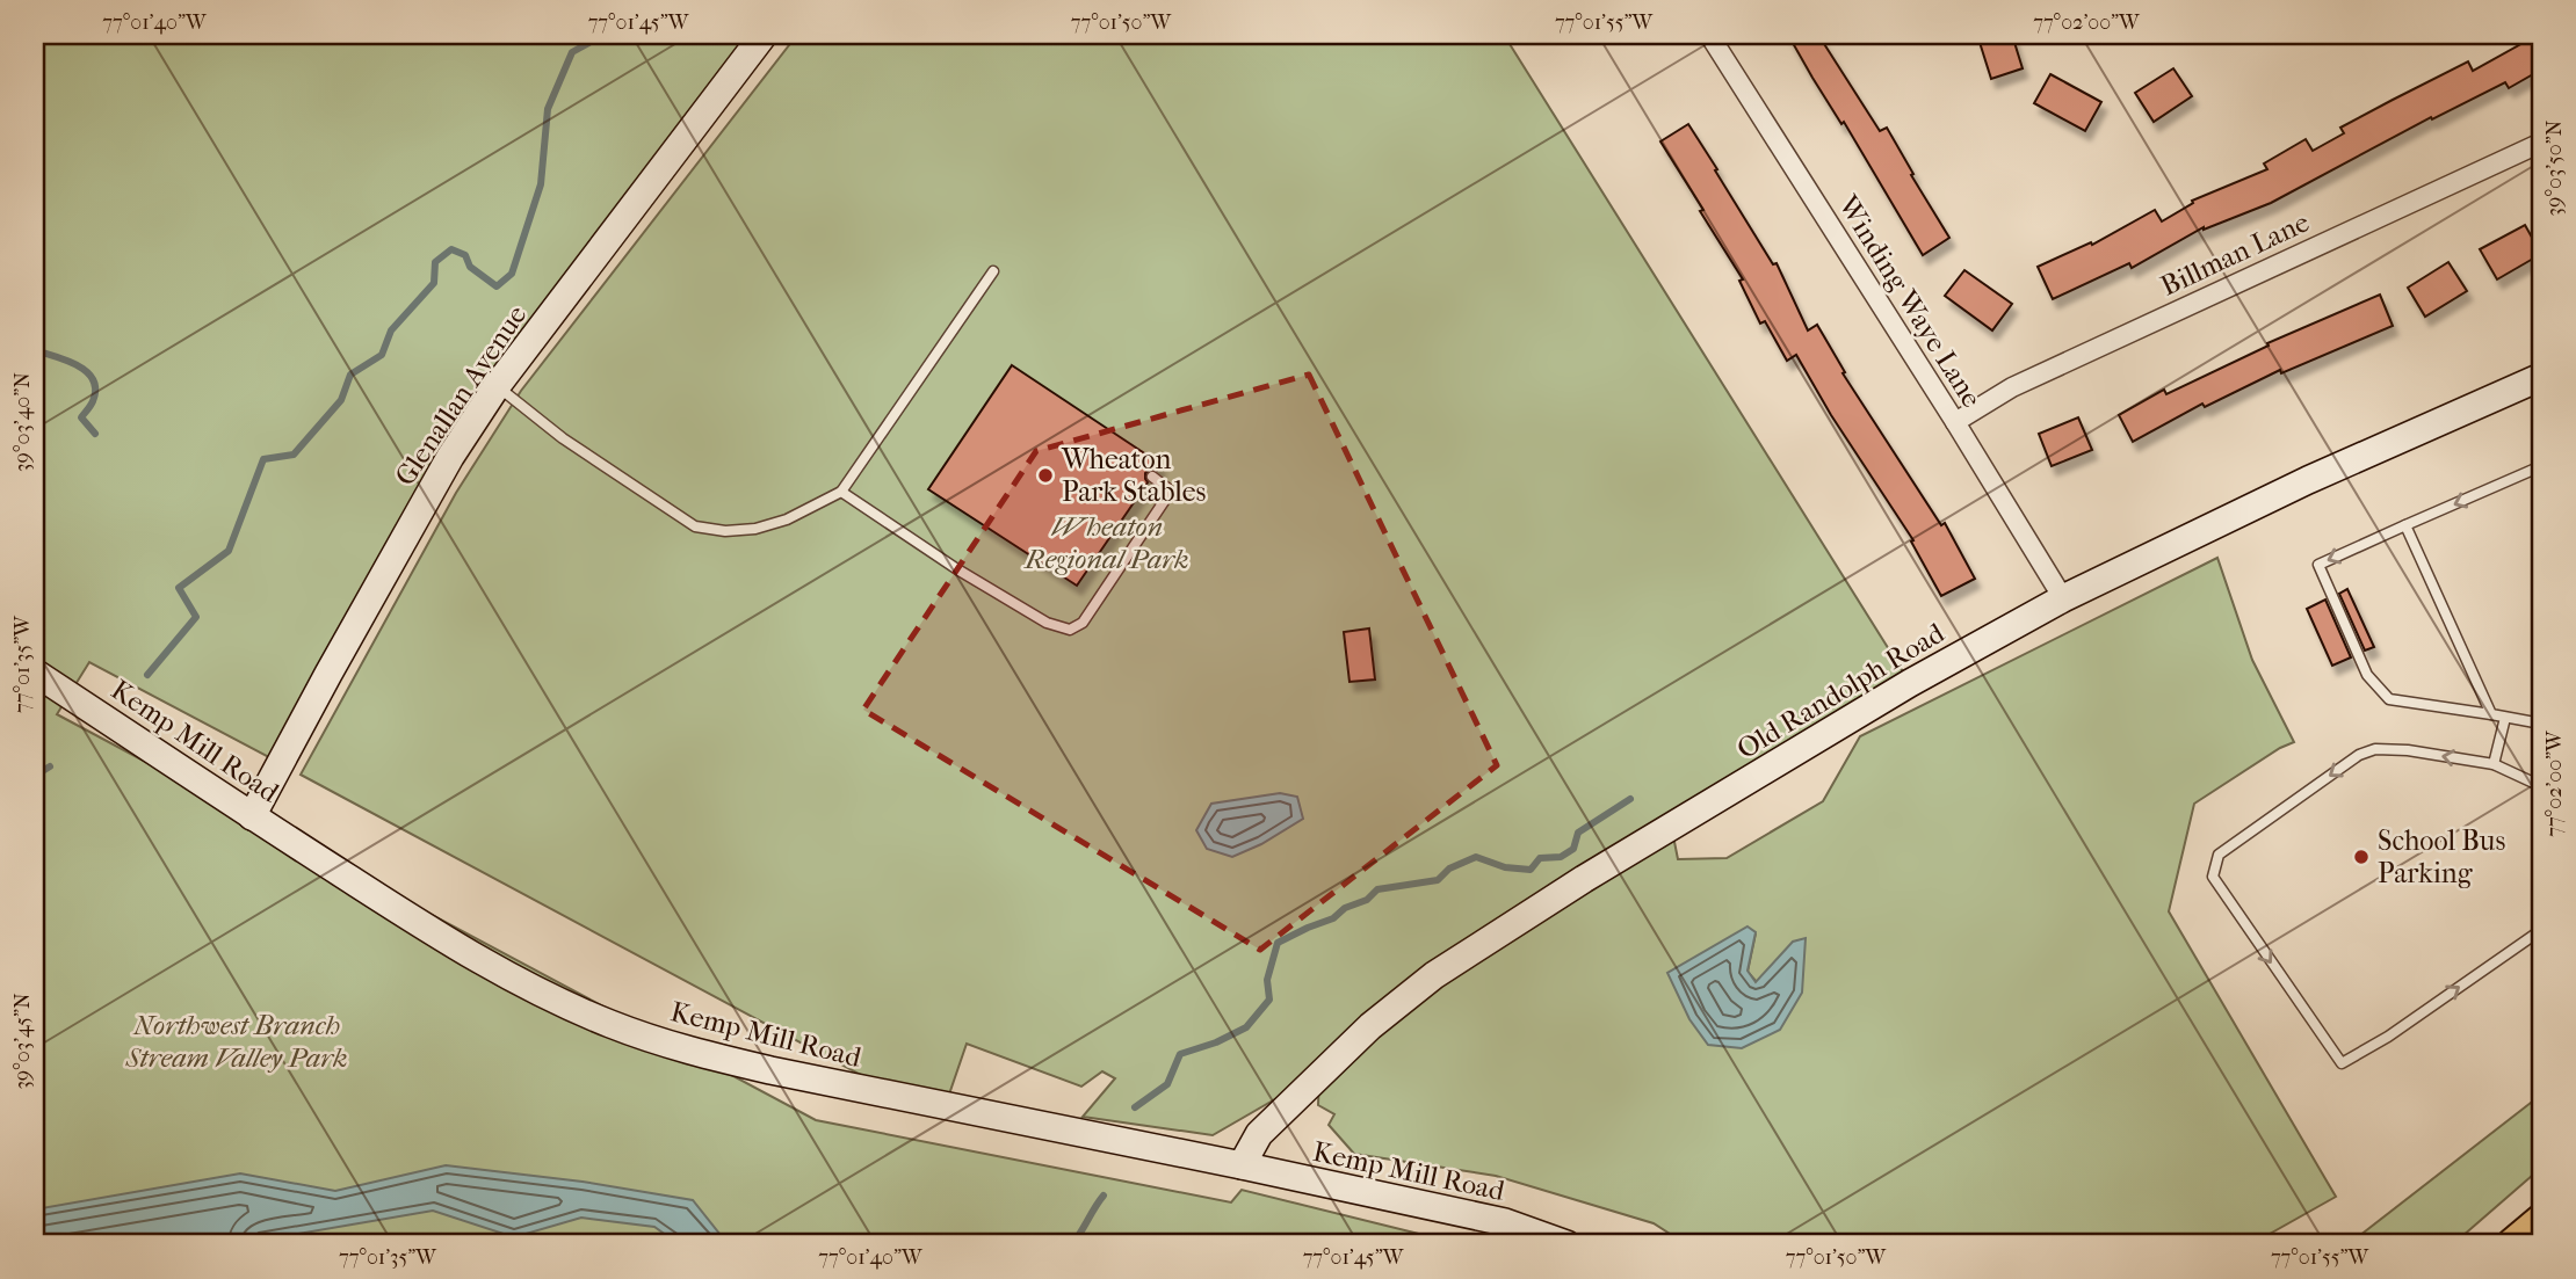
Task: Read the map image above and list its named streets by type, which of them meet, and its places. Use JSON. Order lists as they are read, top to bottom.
{
  "streets": {
    "street": [
      "Billman Lane",
      "Winding Waye Lane",
      "Glenallan Avenue",
      "Old Randolph Road",
      "Kemp Mill Road"
    ]
  },
  "crossings": [
    ["Billman Lane", "Winding Waye Lane"],
    ["Winding Waye Lane", "Old Randolph Road"],
    ["Glenallan Avenue", "Kemp Mill Road"],
    ["Old Randolph Road", "Kemp Mill Road"]
  ],
  "parks": ["Wheaton Regional Park", "Northwest Branch Stream Valley Park"],
  "places": ["Wheaton Park Stables", "School Bus Parking"],
  "coordinates": [
    "77°01'40\"W",
    "77°01'45\"W",
    "77°01'50\"W",
    "77°01'55\"W",
    "77°02'00\"W",
    "39°03'50\"N",
    "39°03'40\"N",
    "77°01'35\"W",
    "39°03'45\"N"
  ]
}
